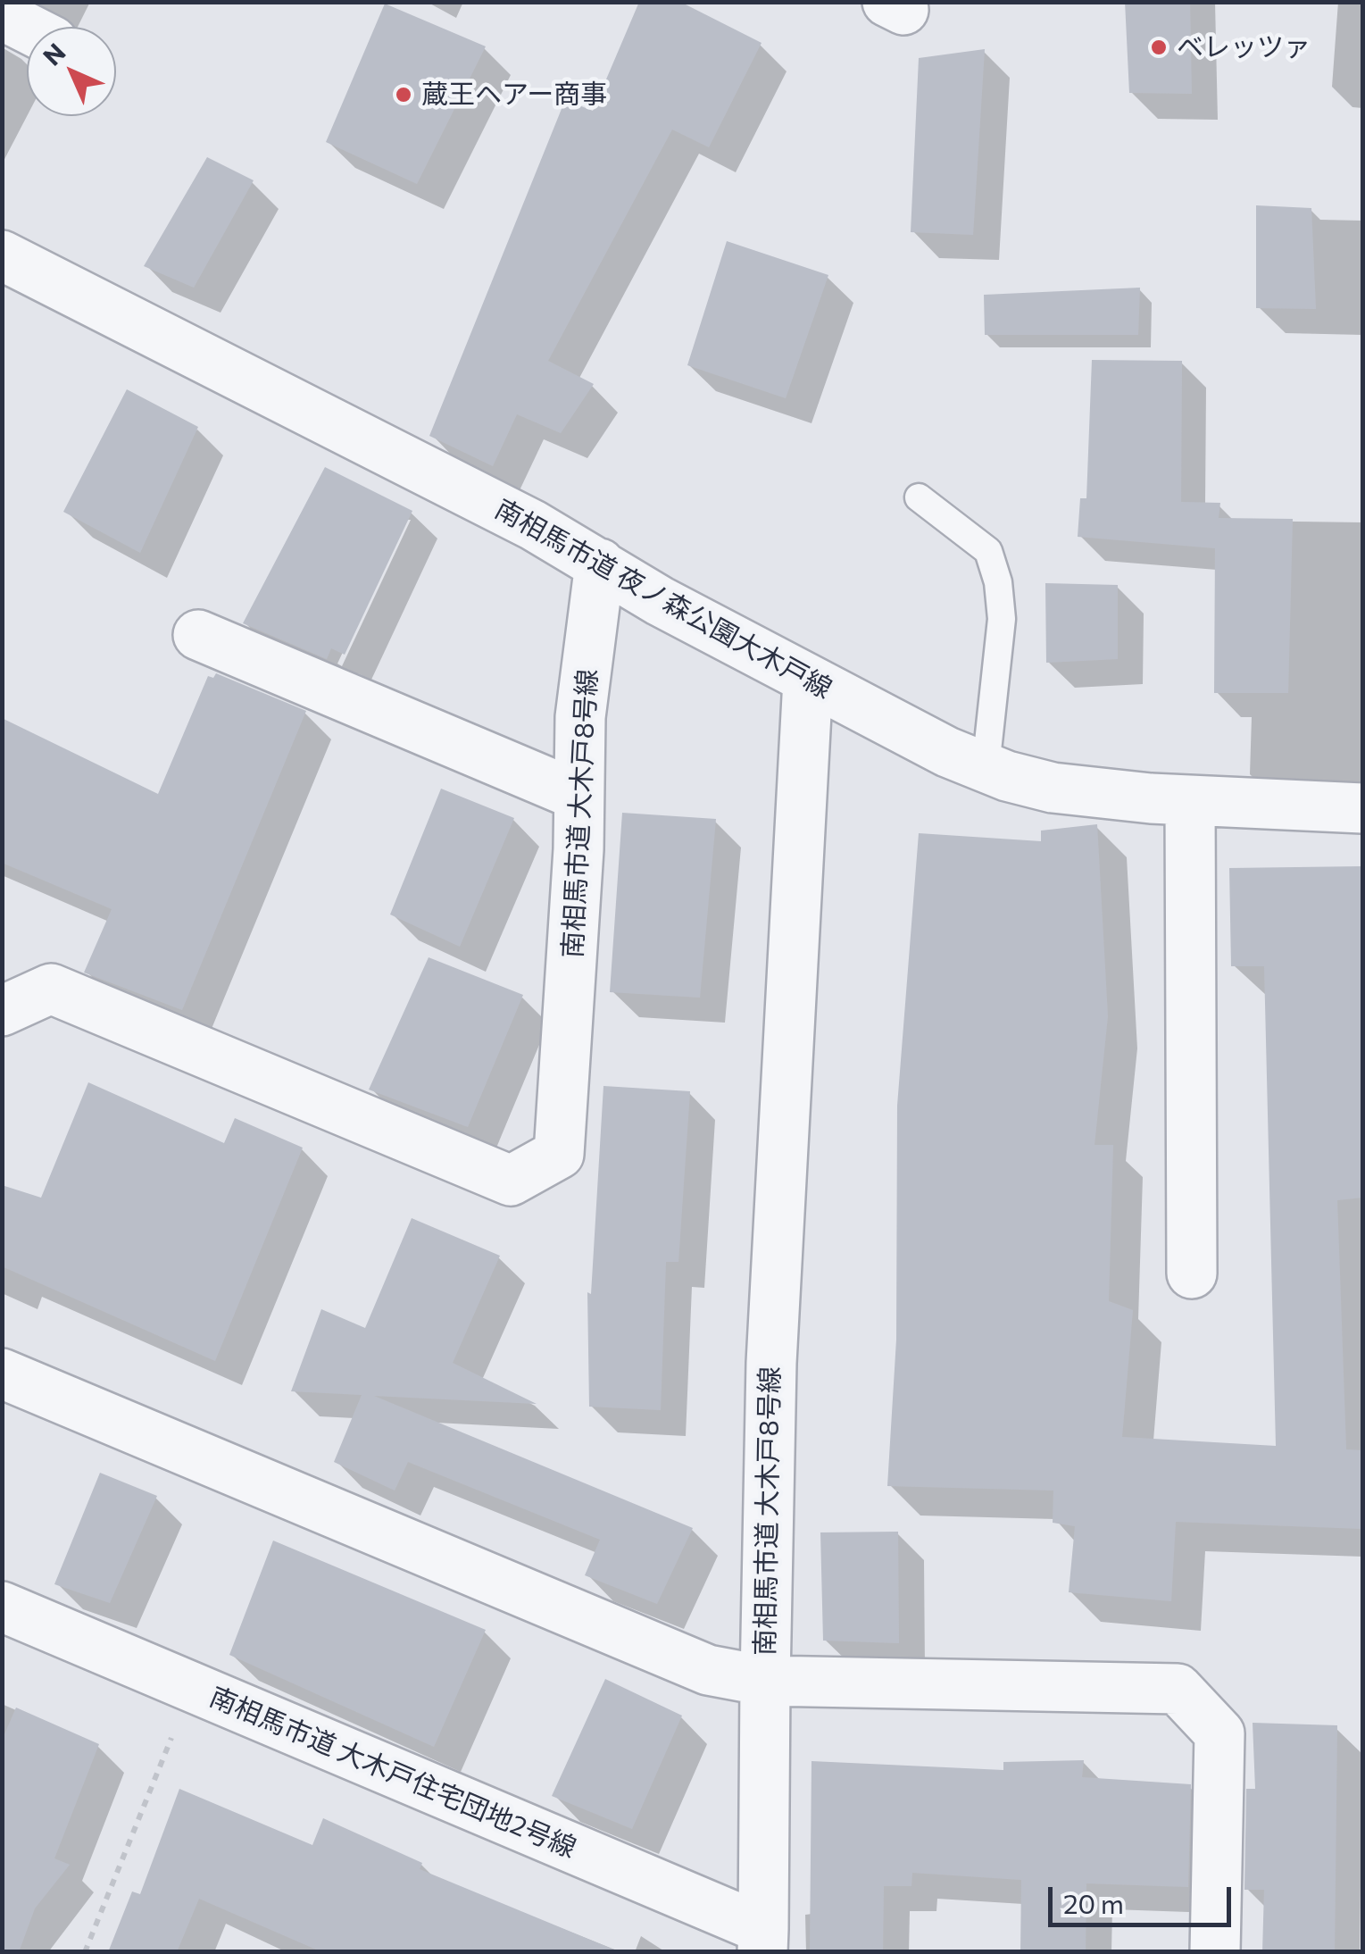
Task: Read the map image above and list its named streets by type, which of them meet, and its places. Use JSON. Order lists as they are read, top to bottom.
{
  "streets": {
    "street": ["南相馬市道 夜ノ森公園大木戸線", "南相馬市道 大木戸8号線", "南相馬市道 大木戸住宅団地2号線"]
  },
  "crossings": [
    ["南相馬市道 夜ノ森公園大木戸線", "南相馬市道 大木戸8号線"]
  ],
  "places": ["ベレッツァ", "蔵王ヘアー商事"],
  "scale_bar": "20 m",
  "north": "top left"
}
